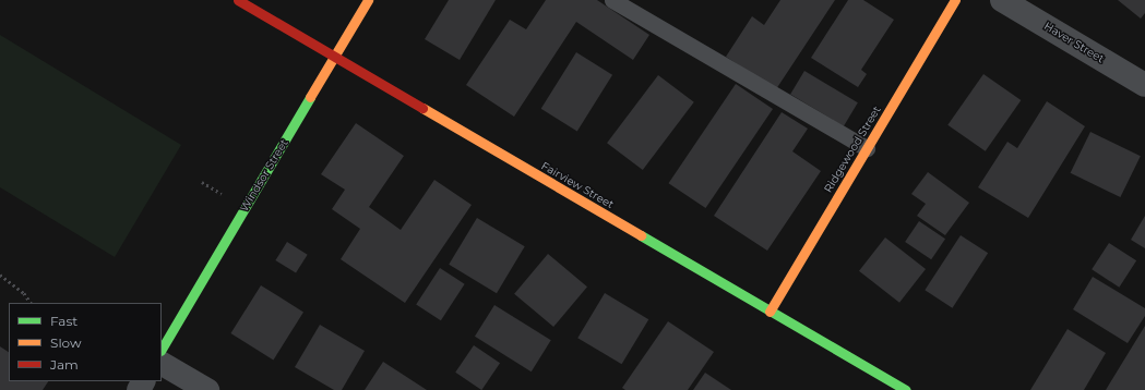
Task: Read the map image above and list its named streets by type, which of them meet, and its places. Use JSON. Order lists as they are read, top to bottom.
{
  "streets": {
    "street": [
      "Haver Street",
      "Ridgewood Street",
      "Windsor Street",
      "Fairview Street"
    ]
  },
  "crossings": [
    ["Ridgewood Street", "Fairview Street"],
    ["Windsor Street", "Fairview Street"]
  ],
  "legend": ["Fast", "Slow", "Jam"]
}
